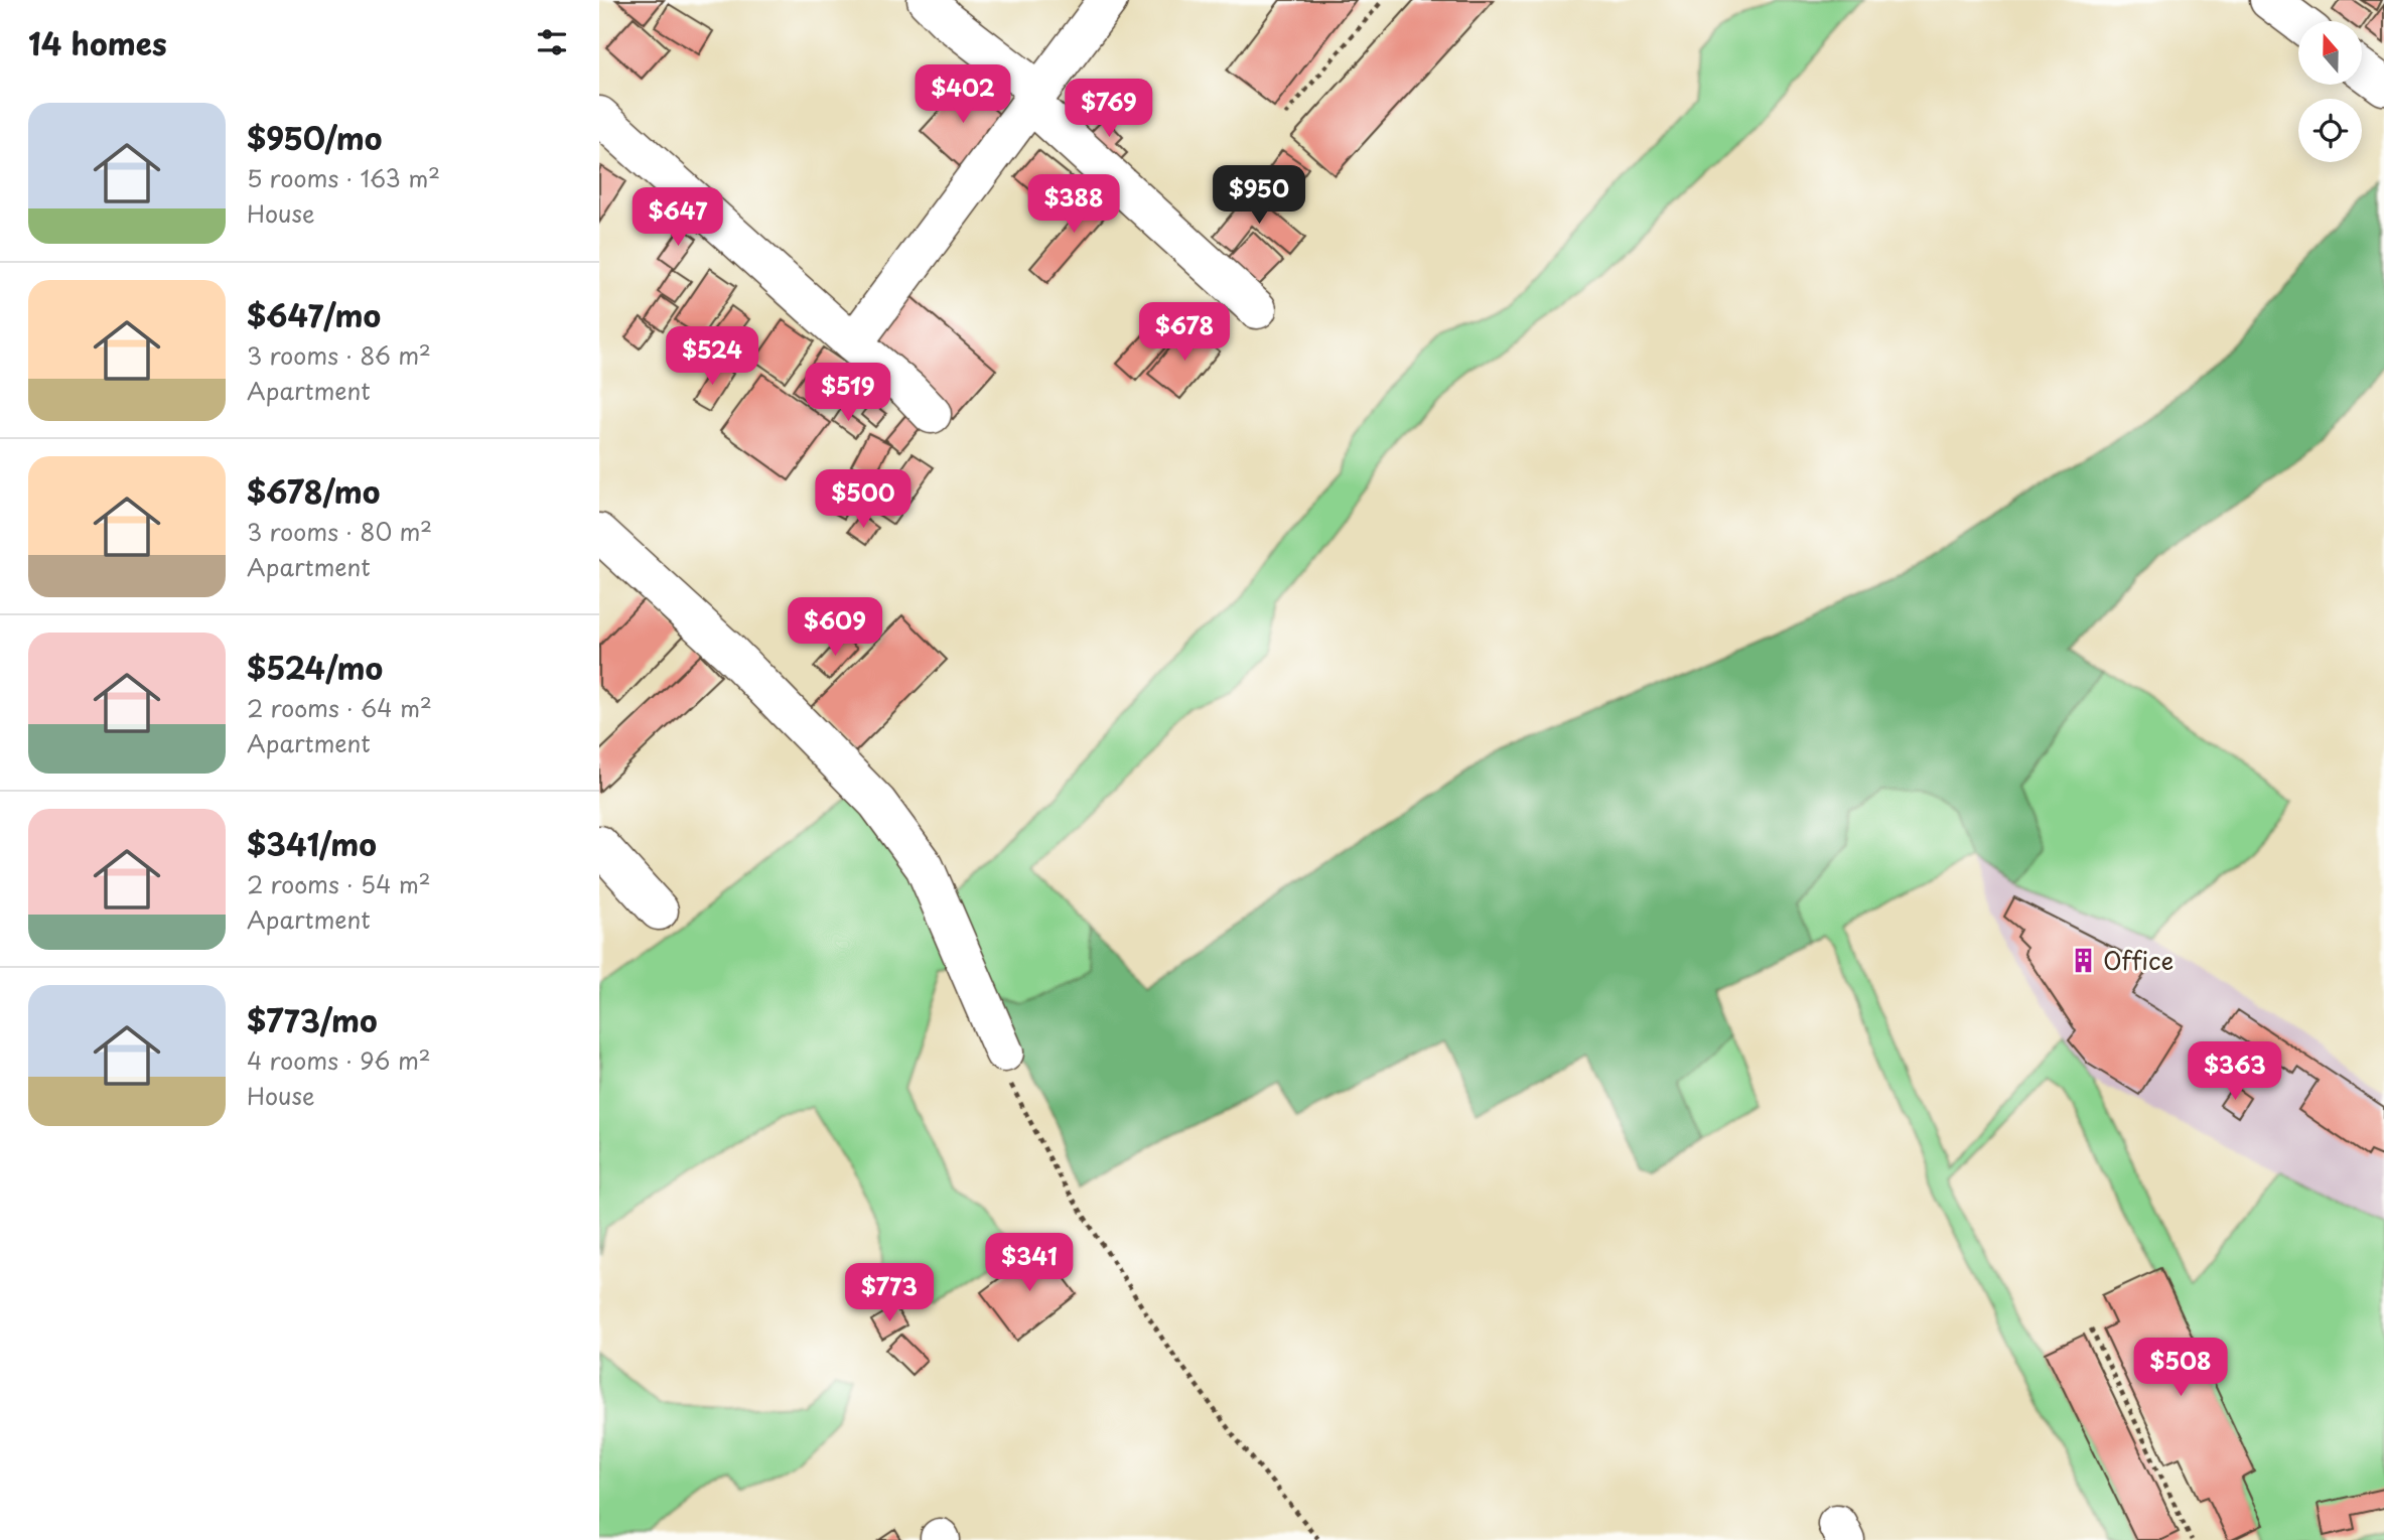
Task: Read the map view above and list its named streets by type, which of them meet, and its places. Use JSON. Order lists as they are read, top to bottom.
{
  "places": {
    "building": ["Office"]
  },
  "north": "top",
  "page": {
    "heading": "14 homes",
    "price": [
      "$402",
      "$769",
      "$950",
      "$388",
      "$647",
      "$678",
      "$524",
      "$519",
      "$500",
      "$609",
      "$363",
      "$341",
      "$773",
      "$508"
    ],
    "list": [
      {
        "name": "$950/mo",
        "note": "5 rooms · 163 m² · House"
      },
      {
        "name": "$647/mo",
        "note": "3 rooms · 86 m² · Apartment"
      },
      {
        "name": "$678/mo",
        "note": "3 rooms · 80 m² · Apartment"
      },
      {
        "name": "$524/mo",
        "note": "2 rooms · 64 m² · Apartment"
      },
      {
        "name": "$341/mo",
        "note": "2 rooms · 54 m² · Apartment"
      },
      {
        "name": "$773/mo",
        "note": "4 rooms · 96 m² · House"
      }
    ]
  }
}
